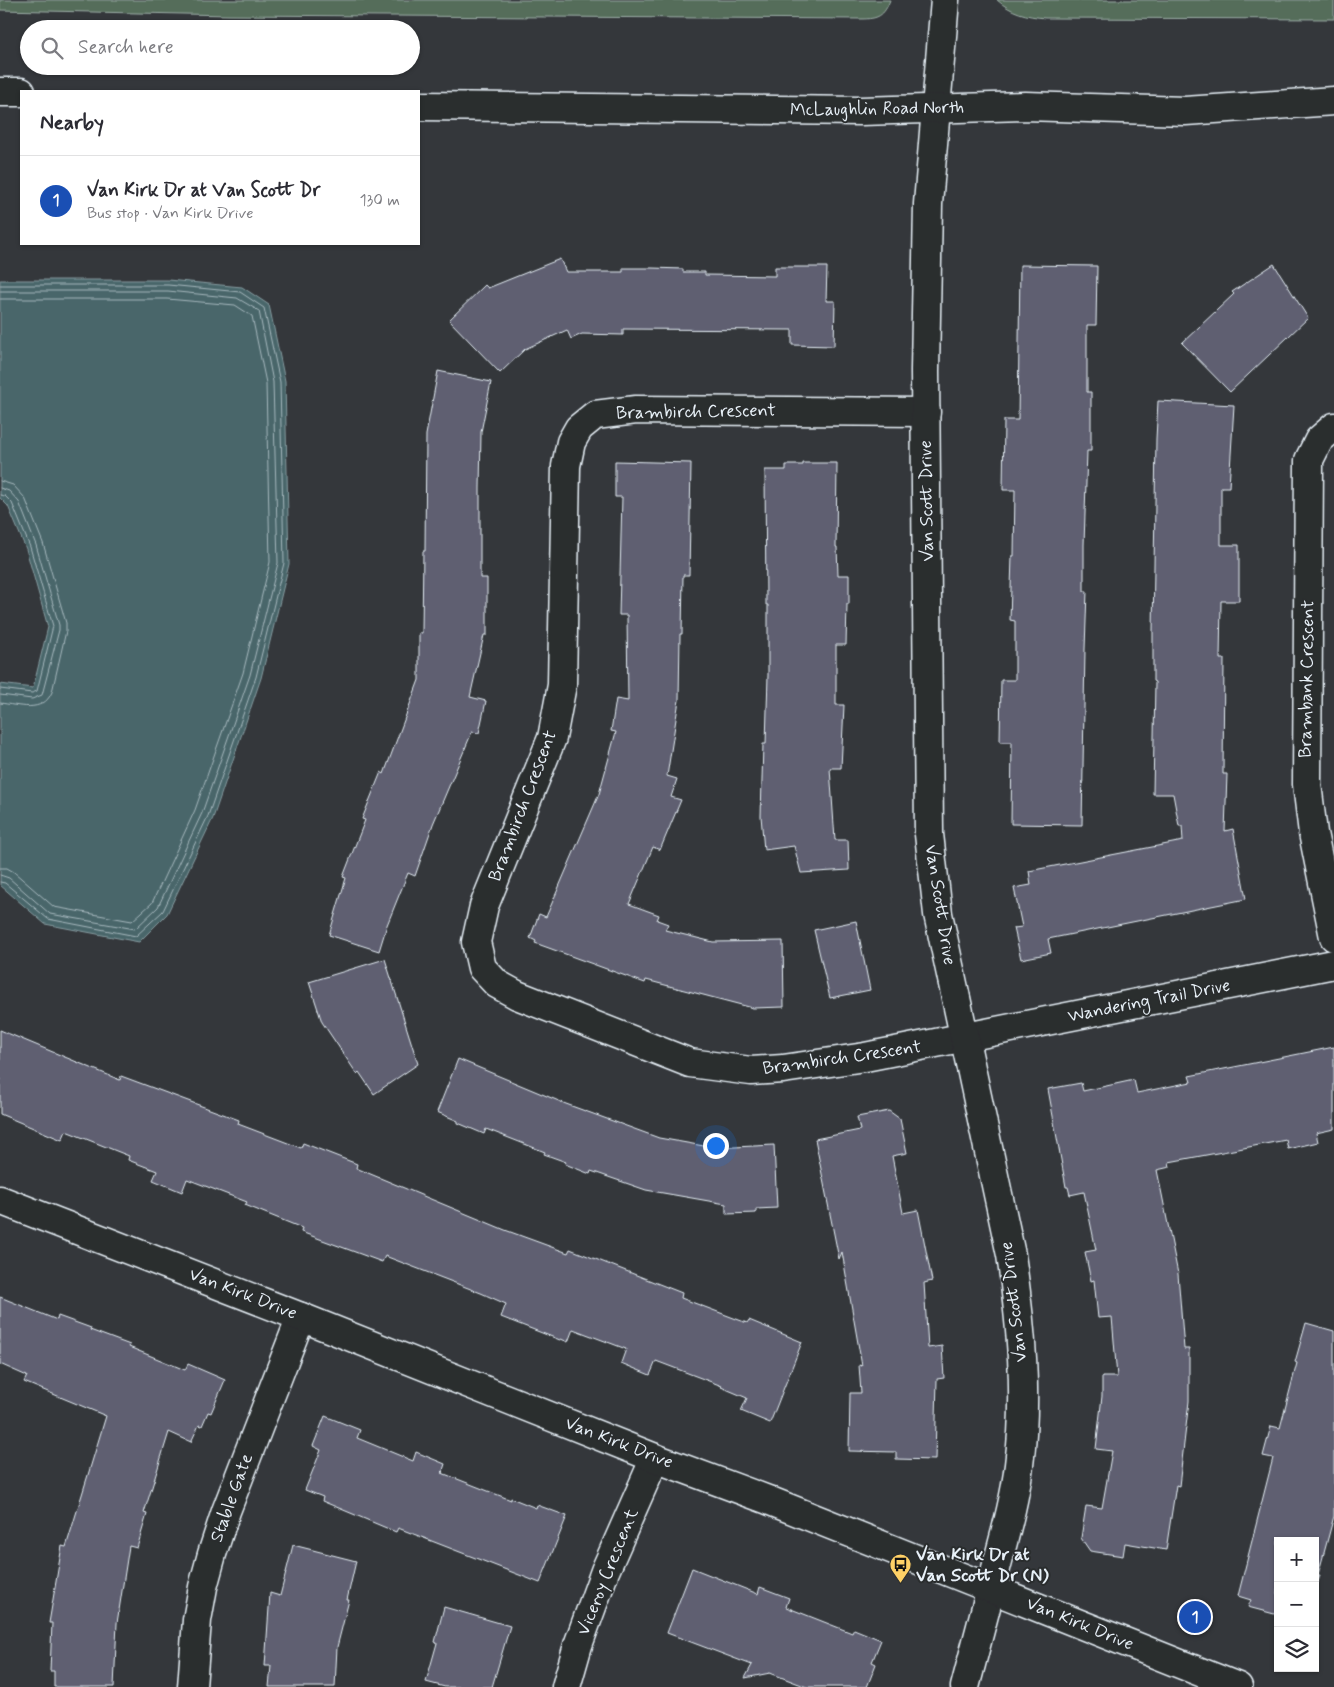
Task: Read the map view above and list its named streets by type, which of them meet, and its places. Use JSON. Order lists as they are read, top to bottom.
{
  "streets": {
    "street": [
      "McLaughlin Road North",
      "Brambirch Crescent",
      "Van Scott Drive",
      "Brambank Crescent",
      "Wandering Trail Drive",
      "Van Kirk Drive",
      "Stable Gate",
      "Viceroy Crescent"
    ]
  },
  "crossings": [
    ["McLaughlin Road North", "Van Scott Drive"],
    ["Brambirch Crescent", "Van Scott Drive"],
    ["Brambirch Crescent", "Wandering Trail Drive"],
    ["Van Scott Drive", "Wandering Trail Drive"],
    ["Van Scott Drive", "Van Kirk Drive"],
    ["Van Kirk Drive", "Stable Gate"],
    ["Van Kirk Drive", "Viceroy Crescent"]
  ],
  "places": {
    "bus stop": ["Van Kirk Dr at Van Scott Dr (N)"]
  },
  "page": {
    "search": "Search here",
    "heading": "Nearby",
    "list": [
      {
        "mark": "1",
        "name": "Van Kirk Dr at Van Scott Dr",
        "note": "Bus stop · Van Kirk Drive",
        "value": "130 m"
      }
    ],
    "map_buttons": ["+", "−"],
    "pins": "1"
  }
}
